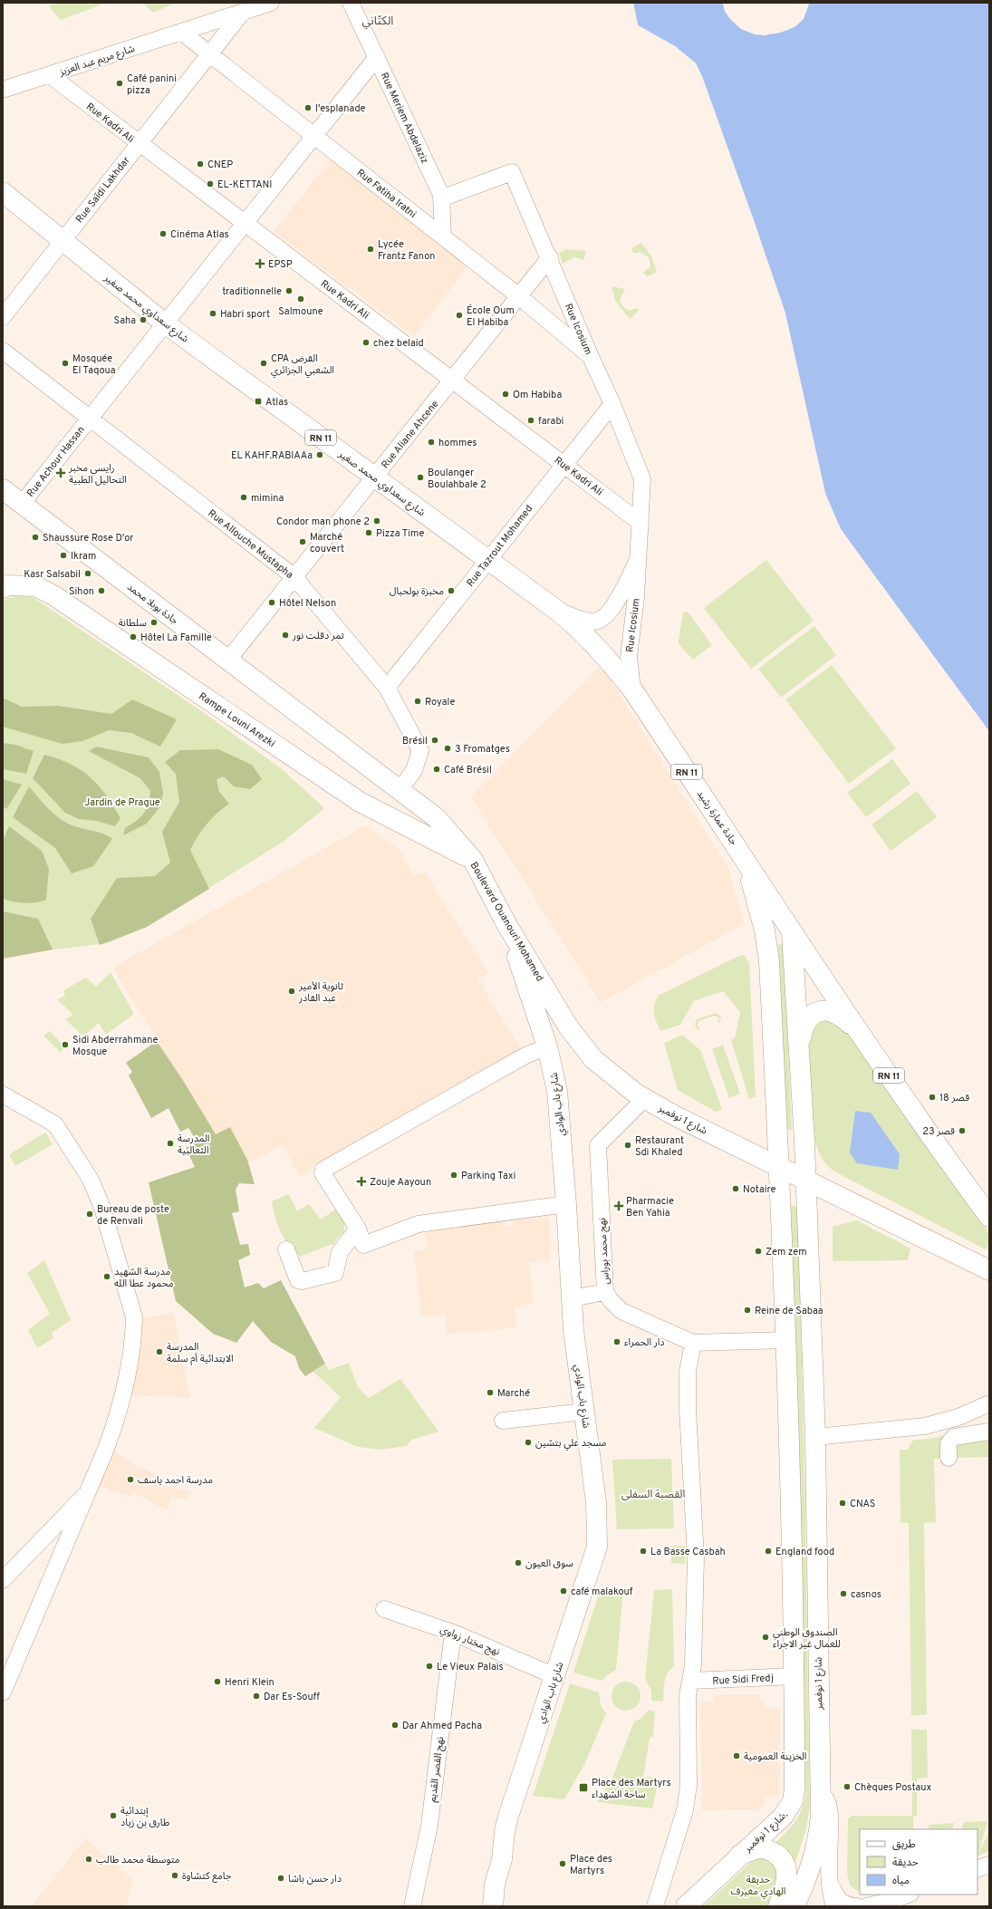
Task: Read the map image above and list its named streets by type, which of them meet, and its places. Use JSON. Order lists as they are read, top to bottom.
{
  "streets": {
    "main road": [
      "شارع سعداوي محمد صغير",
      "RN 11",
      "جادة بوبلا محمد",
      "Rampe Louni Arezki",
      "جادة عمارة رشيد",
      "Boulevard Ouanouri Mohamed",
      "شارع باب الوادي",
      "شارع 1 نوفمبر",
      "شارع 1 نوفمبر."
    ],
    "street": [
      "شارع مريم عبد العزيز",
      "Rue Meriem Abdelaziz",
      "Rue Kadri Ali",
      "Rue Saïdi Lakhdar",
      "Rue Fatiha Iratni",
      "Rue Icosium",
      "Rue Aliane Ahcene",
      "Rue Achour Hassan",
      "Rue Allouche Mustapha",
      "Rue Tazrout Mohamed",
      "نهج محمد بوراس",
      "نهج مختار زواوي",
      "Rue Sidi Fredj",
      "نهج القصر القديم"
    ]
  },
  "crossings": [
    ["شارع مريم عبد العزيز", "Rue Kadri Ali"],
    ["شارع مريم عبد العزيز", "Rue Fatiha Iratni"],
    ["Rue Meriem Abdelaziz", "Rue Fatiha Iratni"],
    ["Rue Meriem Abdelaziz", "Rue Icosium"],
    ["Rue Meriem Abdelaziz", "Rue Achour Hassan"],
    ["Rue Kadri Ali", "Rue Saïdi Lakhdar"],
    ["Rue Kadri Ali", "Rue Icosium"],
    ["Rue Kadri Ali", "Rue Aliane Ahcene"],
    ["Rue Kadri Ali", "Rue Achour Hassan"],
    ["Rue Kadri Ali", "Rue Tazrout Mohamed"],
    ["Rue Saïdi Lakhdar", "Rue Fatiha Iratni"],
    ["Rue Saïdi Lakhdar", "شارع سعداوي محمد صغير"],
    ["Rue Fatiha Iratni", "Rue Icosium"],
    ["Rue Fatiha Iratni", "Rue Aliane Ahcene"],
    ["Rue Fatiha Iratni", "Rue Achour Hassan"],
    ["شارع سعداوي محمد صغير", "Rue Icosium"],
    ["شارع سعداوي محمد صغير", "Rue Aliane Ahcene"],
    ["شارع سعداوي محمد صغير", "Rue Achour Hassan"],
    ["شارع سعداوي محمد صغير", "Rue Tazrout Mohamed"],
    ["شارع سعداوي محمد صغير", "جادة عمارة رشيد"],
    ["Rue Icosium", "Rue Aliane Ahcene"],
    ["Rue Icosium", "Rue Tazrout Mohamed"],
    ["Rue Icosium", "جادة عمارة رشيد"],
    ["Rue Aliane Ahcene", "Rue Allouche Mustapha"],
    ["Rue Aliane Ahcene", "جادة بوبلا محمد"],
    ["RN 11", "جادة عمارة رشيد"],
    ["RN 11", "شارع 1 نوفمبر."],
    ["Rue Achour Hassan", "Rue Allouche Mustapha"],
    ["Rue Achour Hassan", "جادة بوبلا محمد"],
    ["Rue Allouche Mustapha", "Rue Tazrout Mohamed"],
    ["Rue Allouche Mustapha", "جادة بوبلا محمد"],
    ["Rue Allouche Mustapha", "Boulevard Ouanouri Mohamed"],
    ["جادة بوبلا محمد", "Boulevard Ouanouri Mohamed"],
    ["Rampe Louni Arezki", "Boulevard Ouanouri Mohamed"],
    ["جادة عمارة رشيد", "شارع 1 نوفمبر."],
    ["Boulevard Ouanouri Mohamed", "شارع باب الوادي"],
    ["Boulevard Ouanouri Mohamed", "شارع 1 نوفمبر"],
    ["شارع باب الوادي", "نهج مختار زواوي"],
    ["شارع 1 نوفمبر", "نهج محمد بوراس"],
    ["شارع 1 نوفمبر", "شارع 1 نوفمبر."],
    ["نهج محمد بوراس", "شارع 1 نوفمبر."],
    ["نهج مختار زواوي", "نهج القصر القديم"],
    ["Rue Sidi Fredj", "شارع 1 نوفمبر."]
  ],
  "districts": ["الكتّاني", "القصبة السفلى"],
  "parks": ["Jardin de Prague", "حديقة الهادي مغيرف"],
  "places": {
    "other": [
      "Café panini pizza",
      "l'esplanade",
      "CNEP",
      "EL-KETTANI",
      "Cinéma Atlas",
      "Lycée Frantz Fanon",
      "traditionnelle",
      "Salmoune",
      "Habri sport",
      "École Oum El Habiba",
      "Saha",
      "chez belaid",
      "Mosquée El Taqoua",
      "CPA القرض الشعبي الجزائري",
      "Om Habiba",
      "farabi",
      "hommes",
      "EL KAHF.RABIAAa",
      "Boulanger Boulahbale 2",
      "mimina",
      "Condor man phone 2",
      "Pizza Time",
      "Shaussure Rose D'or",
      "Marché couvert",
      "Ikram",
      "Kasr Salsabil",
      "Sihon",
      "مخبزة بولحبال",
      "Hôtel Nelson",
      "سلطانة",
      "تمر دقلت نور",
      "Hôtel La Famille",
      "Royale",
      "Brésil",
      "3 Fromatges",
      "Café Brésil",
      "ثانوية الأمير عبد القادر",
      "Sidi Abderrahmane Mosque",
      "قصر 18",
      "قصر 23",
      "المدرسة الثعالبية",
      "Restaurant Sdi Khaled",
      "Parking Taxi",
      "Notaire",
      "Bureau de poste de Renvali",
      "Zem zem",
      "مدرسة الشهيد محمود عطا الله",
      "Reine de Sabaa",
      "دار الحمراء",
      "المدرسة الابتدائية أم سلمة",
      "Marché",
      "مسجد علي بتشين",
      "مدرسة احمد ياسف",
      "CNAS",
      "La Basse Casbah",
      "England food",
      "سوق العيون",
      "café malakouf",
      "casnos",
      "الصندوق الوطني للعمال غير الاجراء",
      "Le Vieux Palais",
      "Henri Klein",
      "Dar Es-Souff",
      "Dar Ahmed Pacha",
      "الخزينة العمومية",
      "Chèques Postaux",
      "إبتدائية طارق بن زياد",
      "متوسطة محمد طالب",
      "Place des Martyrs",
      "جامع كتشاوة",
      "دار حسن باشا"
    ],
    "health": [
      "EPSP",
      "رايسي مخبر التحاليل الطبية",
      "Zouje Aayoun",
      "Pharmacie Ben Yahia"
    ],
    "transit": ["Atlas", "Place des Martyrs ساحة الشهداء"]
  },
  "legend": ["طريق", "حديقة", "مياه"]
}
